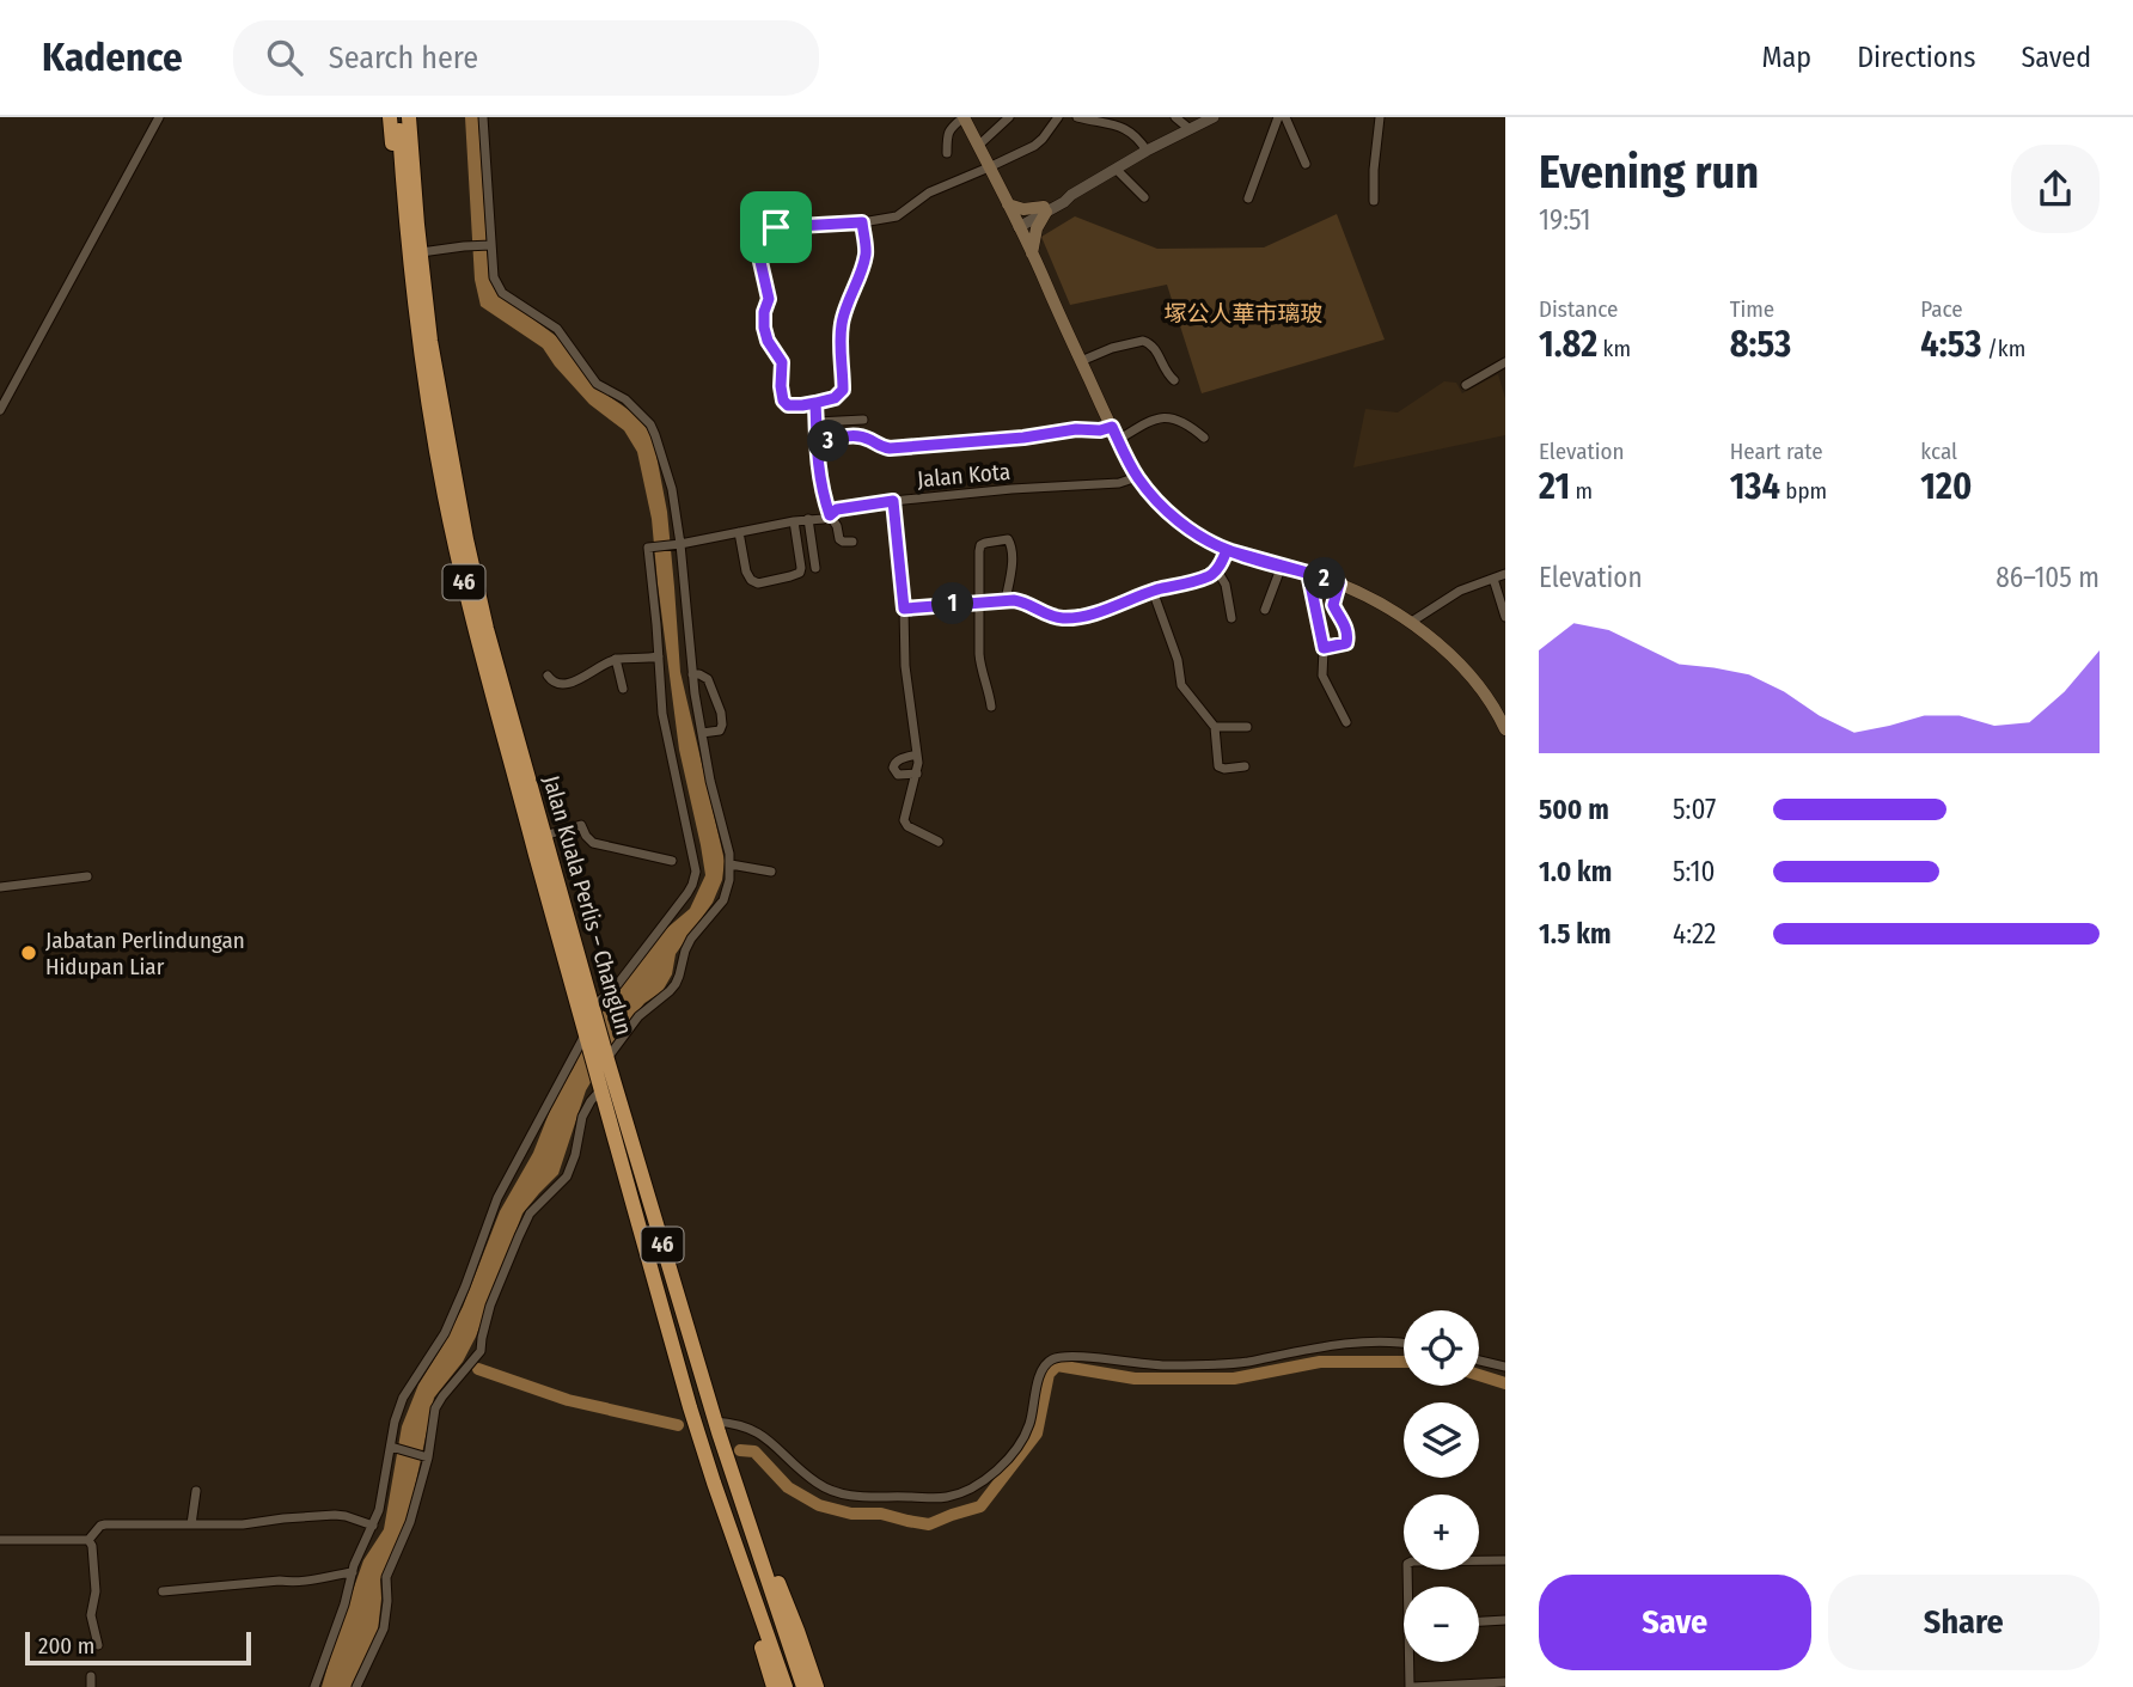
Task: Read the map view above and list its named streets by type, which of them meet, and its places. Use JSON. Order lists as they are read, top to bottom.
{
  "streets": {
    "highway": ["46", "Jalan Kuala Perlis – Changlun"],
    "street": ["Jalan Kota"]
  },
  "parks": ["塚公人華市璃玻"],
  "places": ["Jabatan Perlindungan Hidupan Liar"],
  "scale_bar": "200 m",
  "page": {
    "header": "Kadence",
    "search": "Search here",
    "nav": ["Map", "Directions", "Saved"],
    "heading": ["Evening run", "19:51"],
    "stats": [
      ["Distance", "1.82 km"],
      ["Time", "8:53"],
      ["Pace", "4:53 /km"],
      ["Elevation", "21 m"],
      ["Heart rate", "134 bpm"],
      ["kcal", "120"]
    ],
    "pins": ["3", "2", "1"],
    "chart": ["Elevation", "86–105 m"],
    "list": [
      {
        "name": "500 m",
        "note": "5:07"
      },
      {
        "name": "1.0 km",
        "note": "5:10"
      },
      {
        "name": "1.5 km",
        "note": "4:22"
      }
    ],
    "map_buttons": ["+", "−"],
    "buttons": ["Save", "Share"],
    "scale": "200 m"
  }
}
